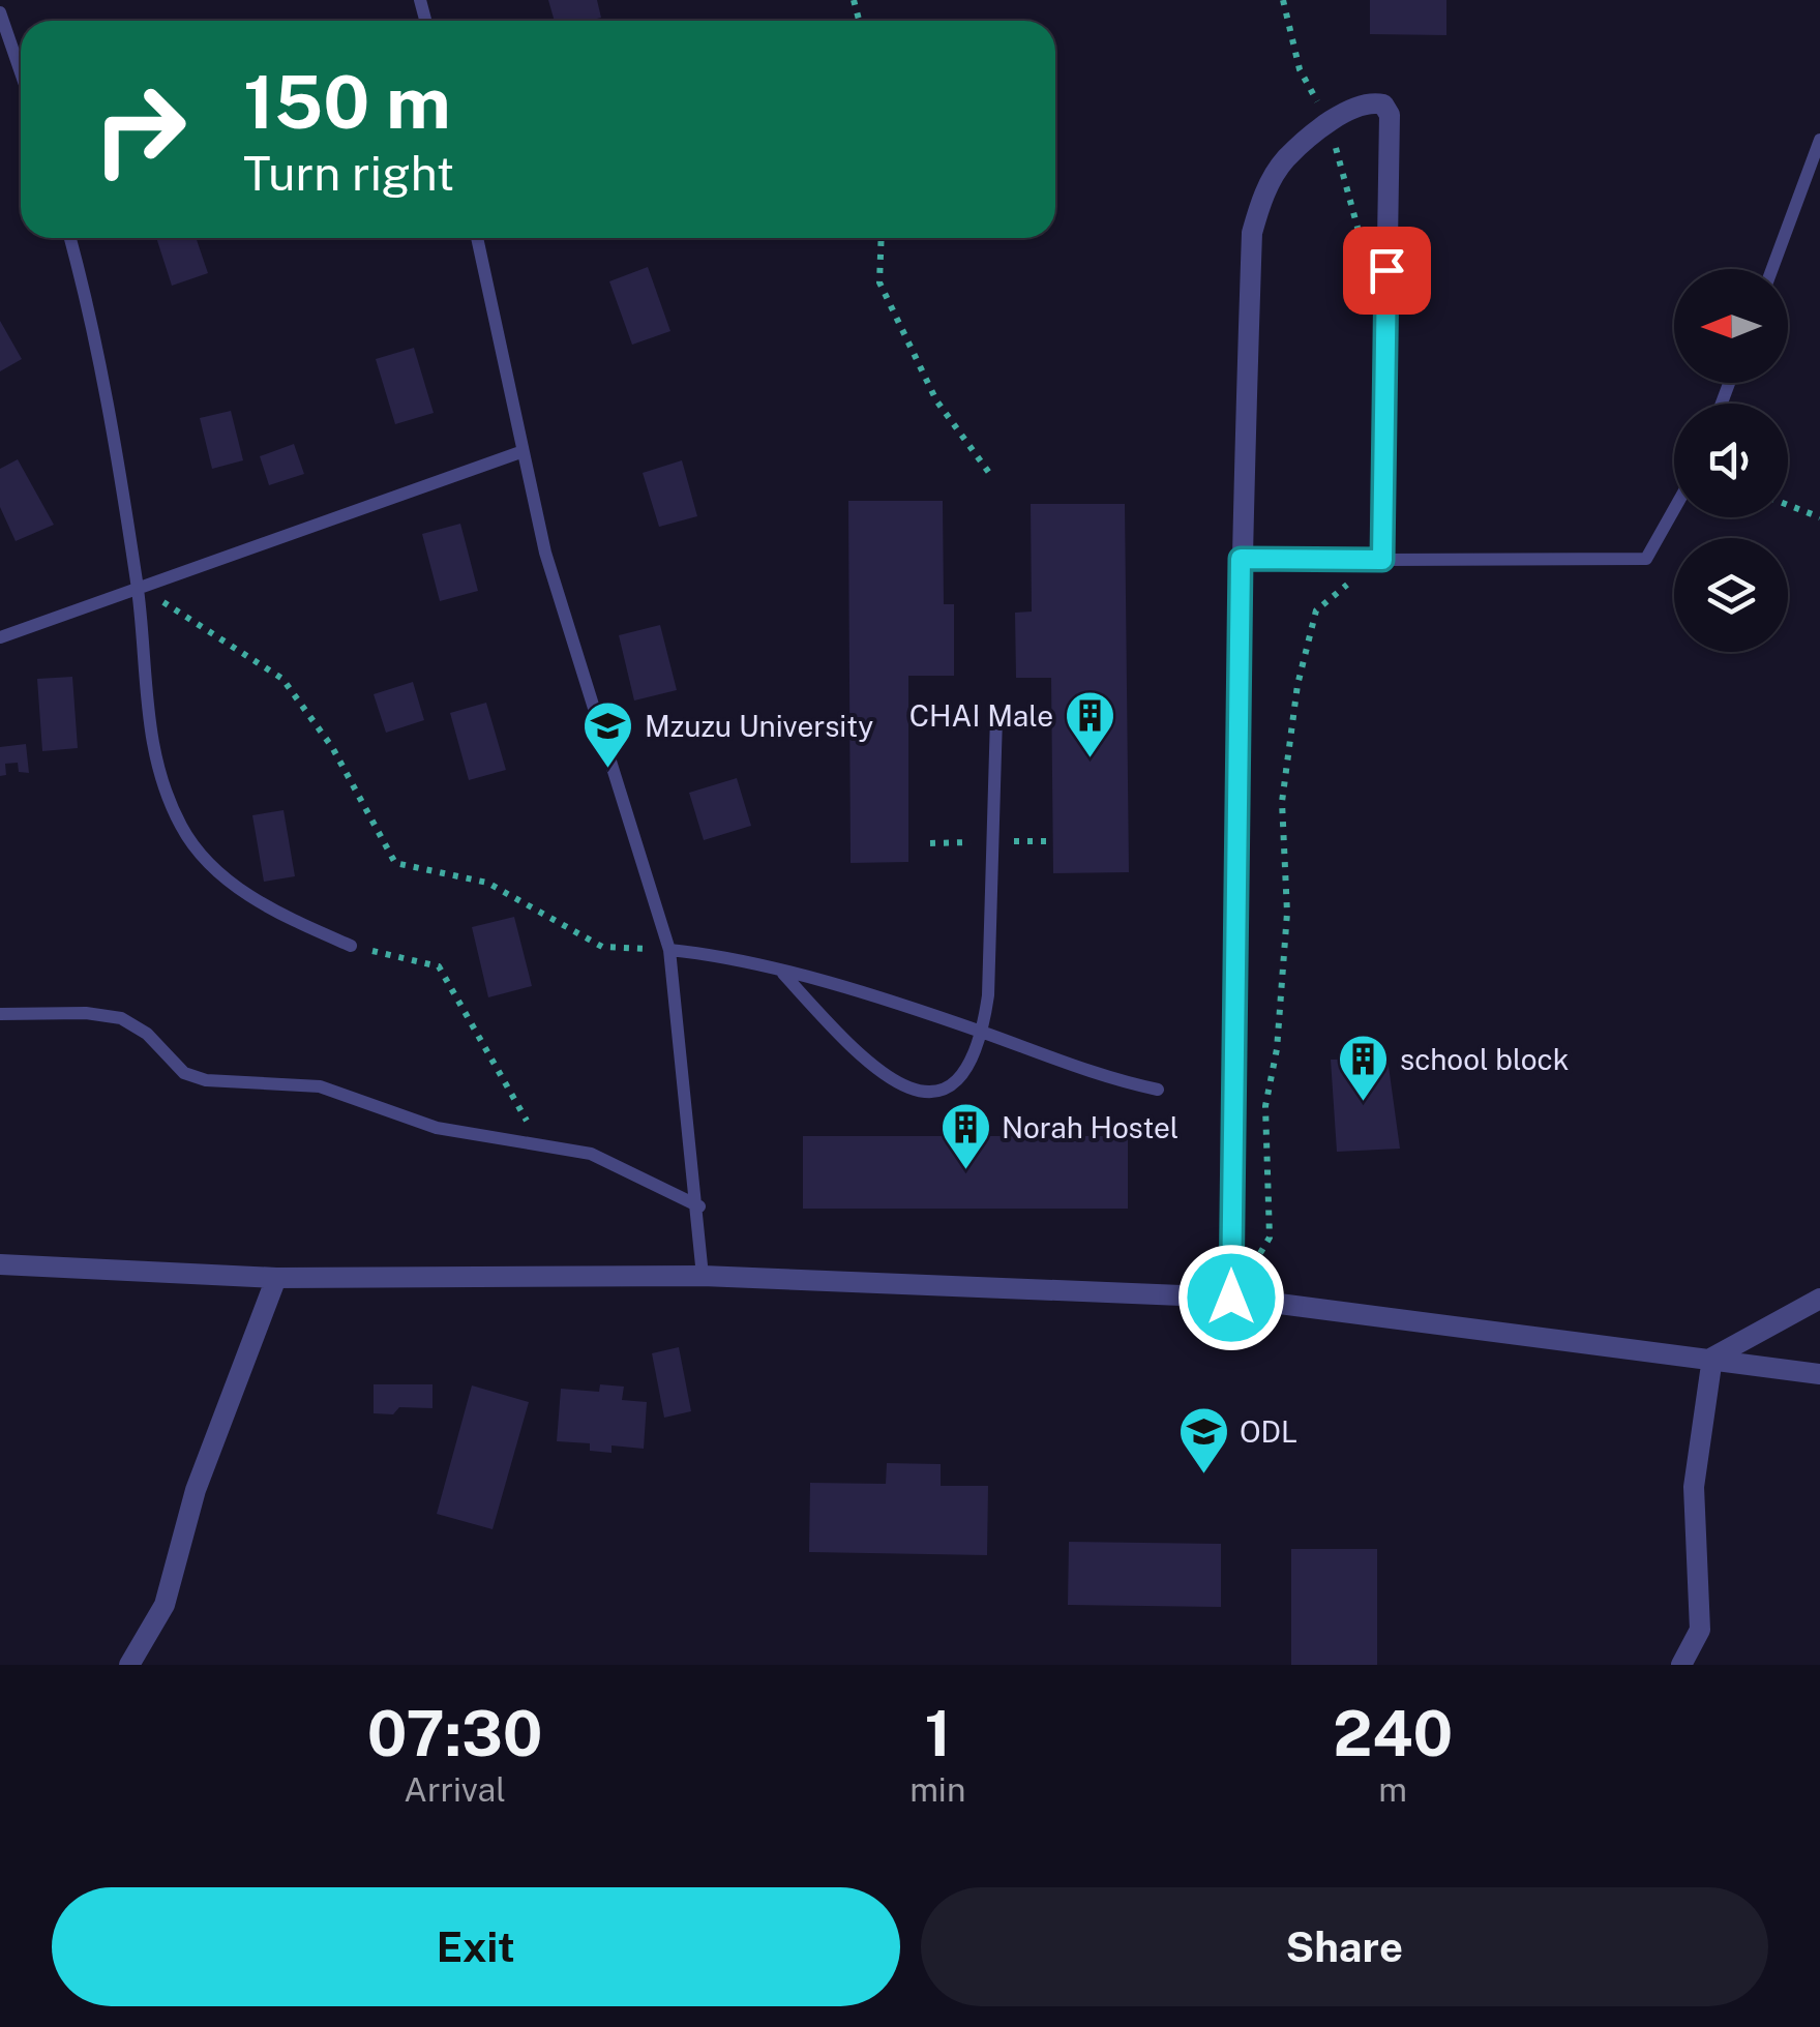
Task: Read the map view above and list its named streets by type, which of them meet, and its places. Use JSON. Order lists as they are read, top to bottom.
{
  "places": {
    "building": ["CHAI Male", "school block", "Norah Hostel"],
    "school or university": ["Mzuzu University", "ODL"]
  },
  "north": "left",
  "page": {
    "turn": ["150 m", "Turn right"],
    "eta": [
      "07:30",
      "Arrival",
      "1",
      "min",
      "240",
      "m"
    ],
    "buttons": ["Exit", "Share"]
  }
}
